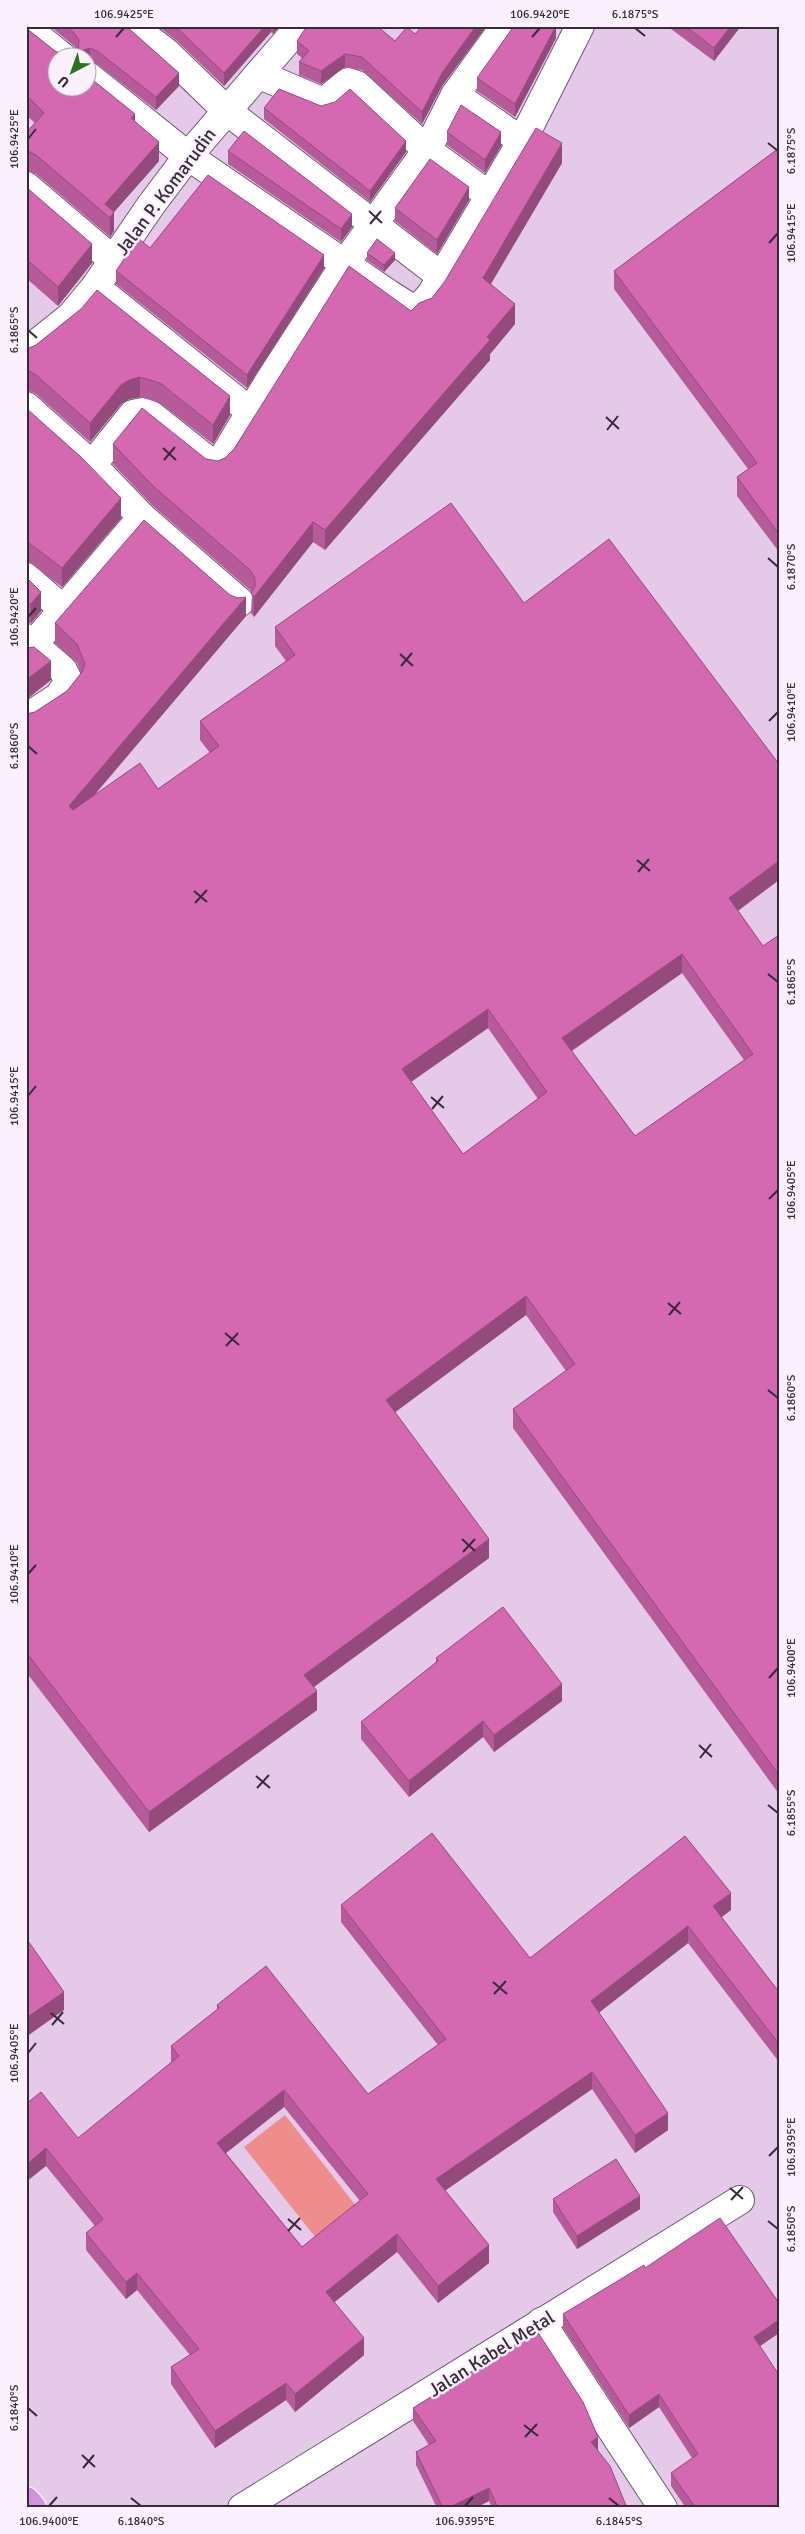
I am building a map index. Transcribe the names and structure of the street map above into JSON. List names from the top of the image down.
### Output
{
  "streets": {
    "street": ["Jalan P. Komarudin", "Jalan Kabel Metal"]
  },
  "north": "bottom left",
  "coordinates": [
    "106.9425°E",
    "106.9420°E",
    "6.1875°S",
    "106.9415°E",
    "6.1865°S",
    "6.1870°S",
    "106.9410°E",
    "6.1860°S",
    "106.9405°E",
    "106.9400°E",
    "6.1855°S",
    "106.9395°E",
    "6.1850°S",
    "6.1840°S",
    "6.1845°S"
  ]
}
